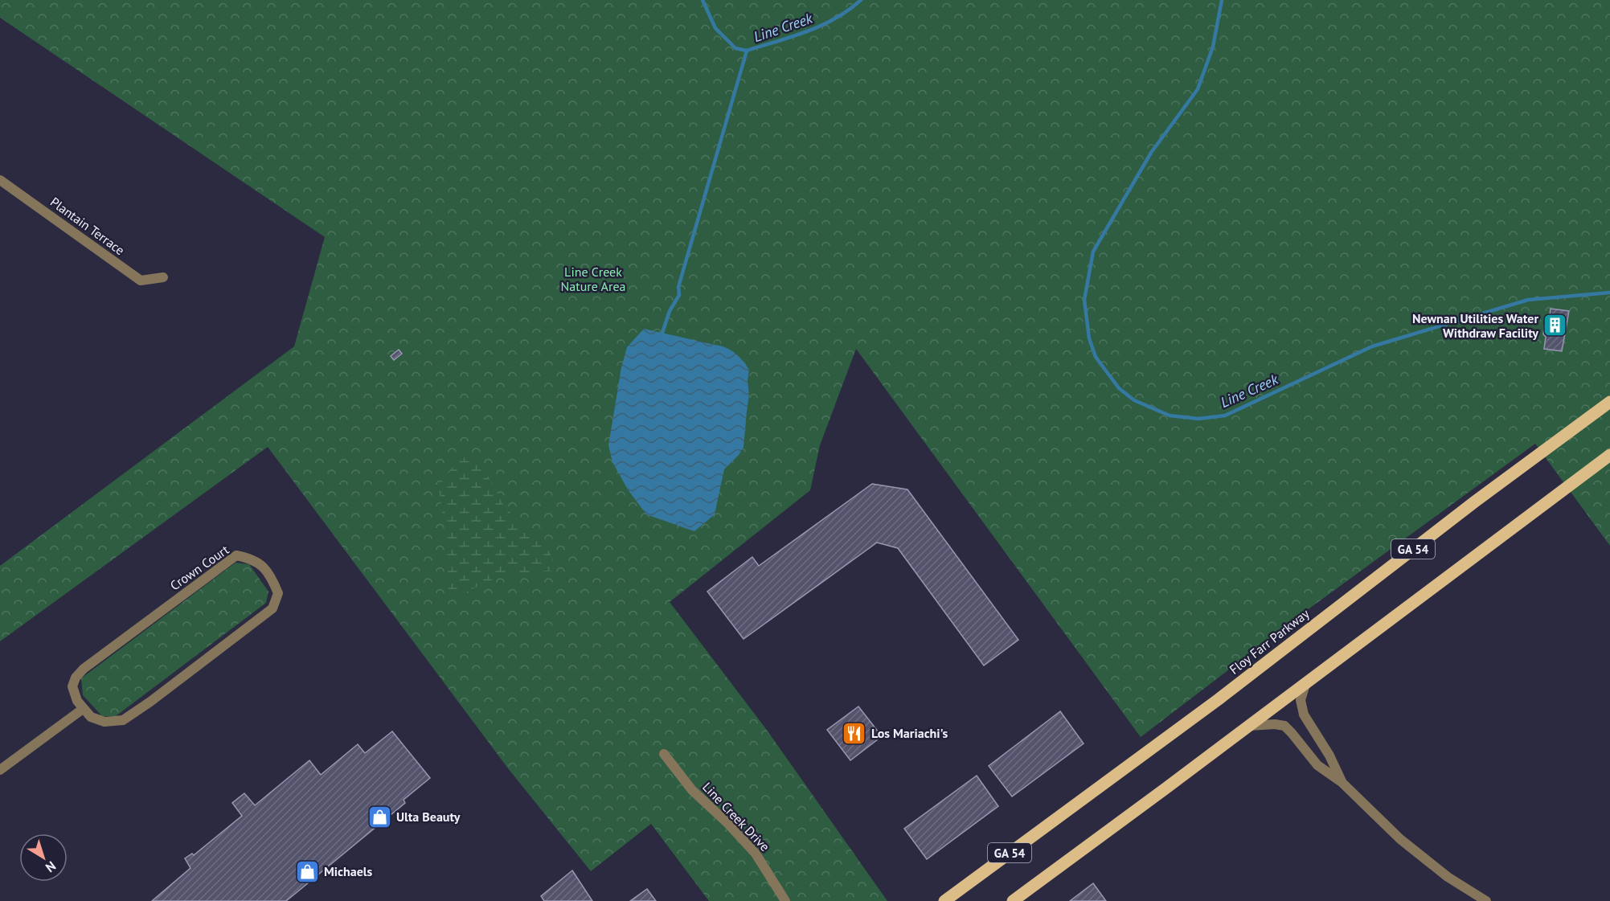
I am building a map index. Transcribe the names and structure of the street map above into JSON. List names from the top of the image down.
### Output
{
  "streets": {
    "main road": ["GA 54", "Floy Farr Parkway"],
    "street": ["Plantain Terrace", "Crown Court", "Line Creek Drive"]
  },
  "water": ["Line Creek"],
  "parks": ["Line Creek Nature Area"],
  "places": {
    "building": ["Newnan Utilities Water Withdraw Facility"],
    "restaurant": ["Los Mariachi's"],
    "shop": ["Ulta Beauty", "Michaels"]
  },
  "north": "bottom right"
}
